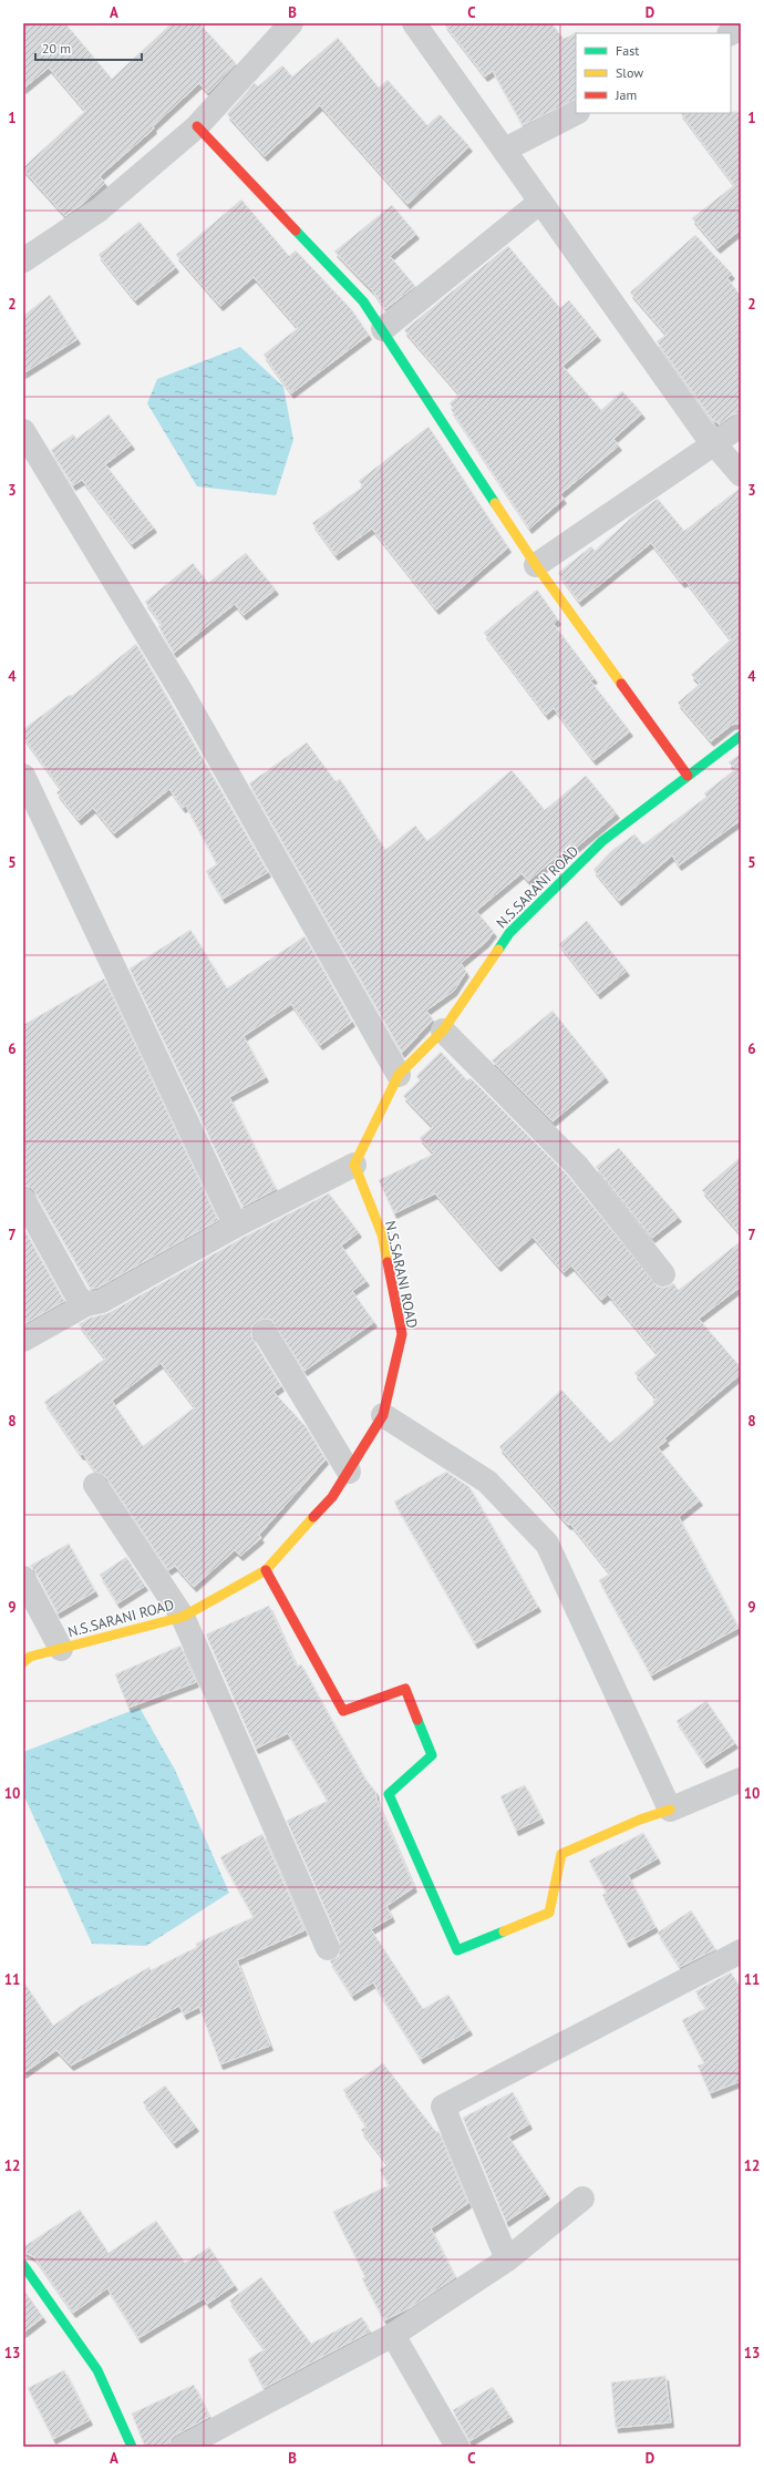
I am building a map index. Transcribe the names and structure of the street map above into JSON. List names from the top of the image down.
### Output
{
  "streets": {
    "street": ["N.S.SARANI ROAD"]
  },
  "legend": ["Fast", "Slow", "Jam"],
  "scale_bar": "20 m",
  "grid": {
    "columns": [
      "A",
      "B",
      "C",
      "D"
    ],
    "rows": [
      "1",
      "2",
      "3",
      "4",
      "5",
      "6",
      "7",
      "8",
      "9",
      "10",
      "11",
      "12",
      "13"
    ]
  }
}
